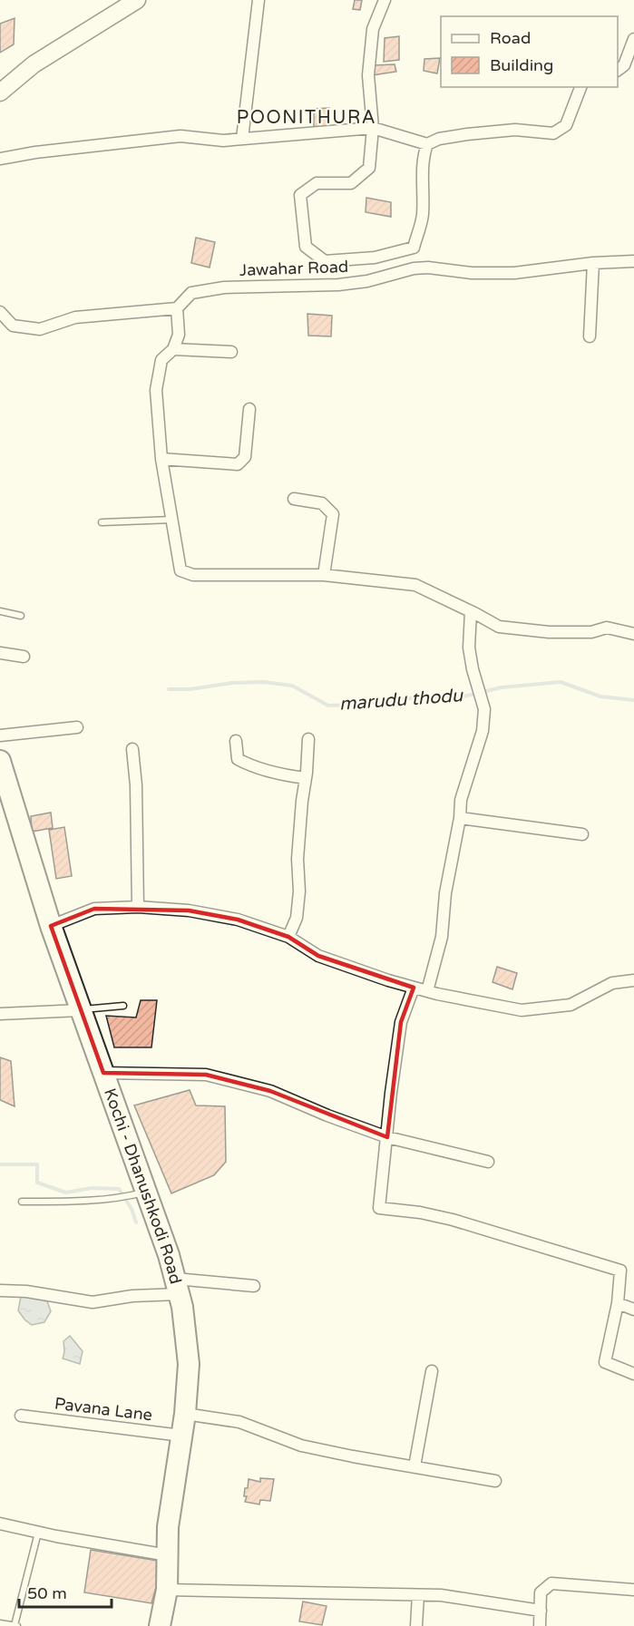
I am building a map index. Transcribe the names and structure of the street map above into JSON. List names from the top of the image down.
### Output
{
  "streets": {
    "highway": ["Kochi - Dhanushkodi Road"],
    "street": ["Jawahar Road", "Pavana Lane"]
  },
  "crossings": [
    ["Kochi - Dhanushkodi Road", "Pavana Lane"]
  ],
  "districts": ["POONITHURA"],
  "water": ["marudu thodu"],
  "legend": ["Road", "Building"],
  "scale_bar": "50 m"
}
